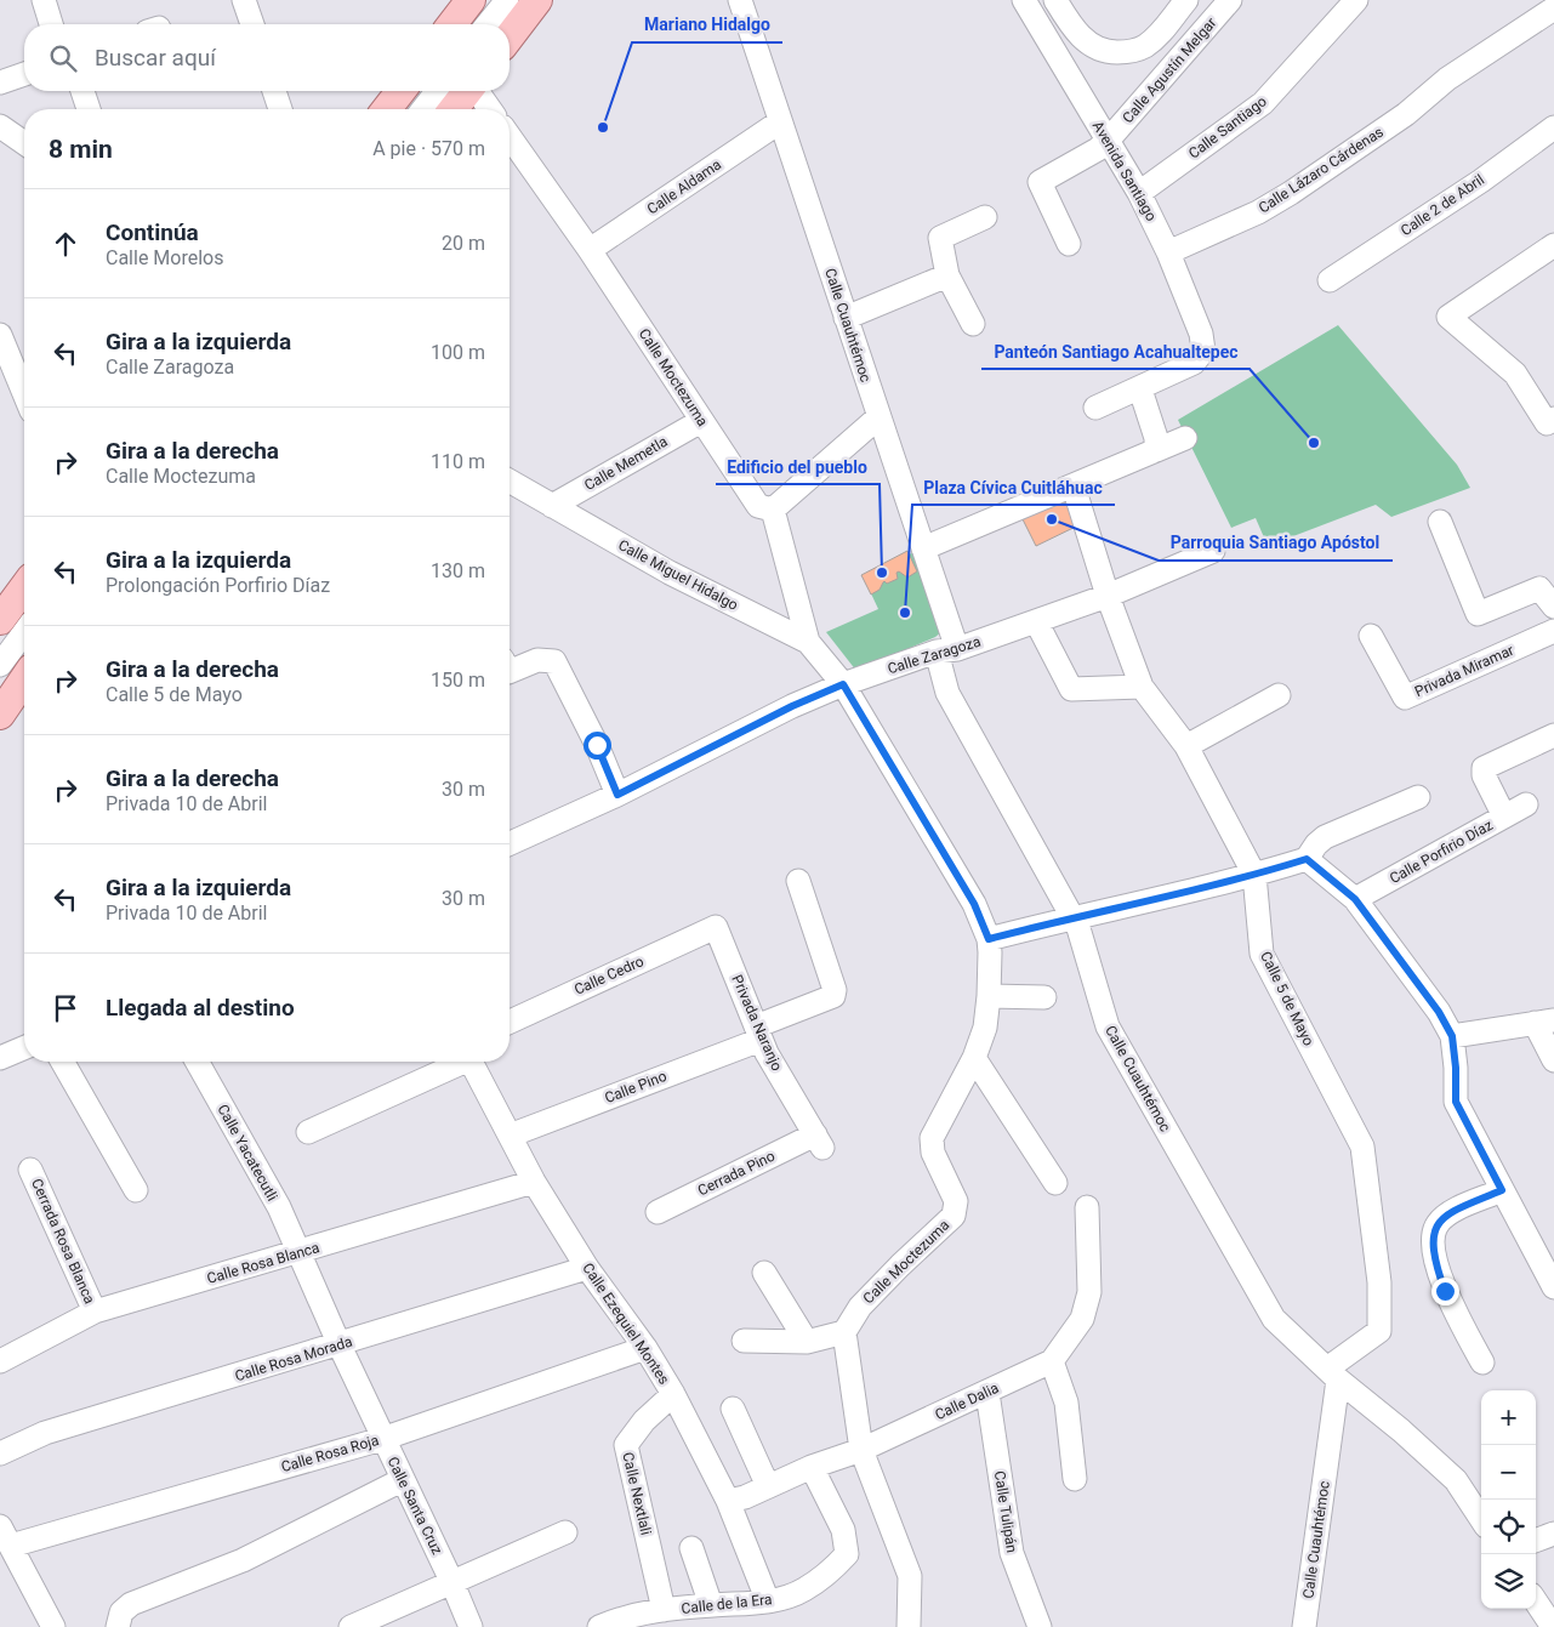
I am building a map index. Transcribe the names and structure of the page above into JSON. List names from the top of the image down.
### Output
{
  "streets": {
    "street": [
      "Calle Agustín Melgar",
      "Calle Santiago",
      "Calle Lázaro Cárdenas",
      "Avenida Santiago",
      "Calle Aldama",
      "Calle 2 de Abril",
      "Calle Cuauhtémoc",
      "Calle Moctezuma",
      "Calle Memetla",
      "Calle Miguel Hidalgo",
      "Calle Zaragoza",
      "Privada Miramar",
      "Calle Porfirio Díaz",
      "Calle Cedro",
      "Calle 5 de Mayo",
      "Privada Naranjo",
      "Calle Pino",
      "Calle Yacatecutli",
      "Cerrada Pino",
      "Cerrada Rosa Blanca",
      "Calle Rosa Blanca",
      "Calle Ezequiel Montes",
      "Calle Rosa Morada",
      "Calle Dalia",
      "Calle Rosa Roja",
      "Calle Nextlali",
      "Calle Santa Cruz",
      "Calle Tulipán",
      "Calle de la Era"
    ]
  },
  "crossings": [
    ["Calle Agustín Melgar", "Avenida Santiago"],
    ["Calle Santiago", "Avenida Santiago"],
    ["Calle Lázaro Cárdenas", "Avenida Santiago"],
    ["Calle Aldama", "Calle Cuauhtémoc"],
    ["Calle Aldama", "Calle Moctezuma"],
    ["Calle Cuauhtémoc", "Calle Zaragoza"],
    ["Calle Cuauhtémoc", "Calle 5 de Mayo"],
    ["Calle Moctezuma", "Calle Memetla"],
    ["Calle Moctezuma", "Calle Miguel Hidalgo"],
    ["Calle Moctezuma", "Calle Zaragoza"],
    ["Calle Memetla", "Calle Miguel Hidalgo"],
    ["Calle Miguel Hidalgo", "Calle Zaragoza"],
    ["Calle Zaragoza", "Calle 5 de Mayo"],
    ["Calle Cedro", "Privada Naranjo"],
    ["Privada Naranjo", "Calle Pino"],
    ["Privada Naranjo", "Cerrada Pino"],
    ["Calle Pino", "Calle Ezequiel Montes"],
    ["Calle Yacatecutli", "Calle Rosa Blanca"],
    ["Calle Yacatecutli", "Calle Santa Cruz"],
    ["Cerrada Rosa Blanca", "Calle Rosa Blanca"],
    ["Calle Rosa Blanca", "Calle Ezequiel Montes"],
    ["Calle Rosa Blanca", "Calle Santa Cruz"],
    ["Calle Ezequiel Montes", "Calle Rosa Morada"],
    ["Calle Ezequiel Montes", "Calle Dalia"],
    ["Calle Ezequiel Montes", "Calle Rosa Roja"],
    ["Calle Ezequiel Montes", "Calle Nextlali"],
    ["Calle Ezequiel Montes", "Calle de la Era"],
    ["Calle Rosa Morada", "Calle Santa Cruz"],
    ["Calle Dalia", "Calle Tulipán"],
    ["Calle Dalia", "Calle de la Era"],
    ["Calle Rosa Roja", "Calle Santa Cruz"],
    ["Calle Nextlali", "Calle de la Era"]
  ],
  "places": [
    "Mariano Hidalgo",
    "Panteón Santiago Acahualtepec",
    "Parroquia Santiago Apóstol",
    "Edificio del pueblo",
    "Plaza Cívica Cuitláhuac"
  ],
  "page": {
    "search": "Buscar aquí",
    "heading": ["8 min", "A pie · 570 m"],
    "list": [
      ["Continúa", "Calle Morelos", "20 m"],
      ["Gira a la izquierda", "Calle Zaragoza", "100 m"],
      ["Gira a la derecha", "Calle Moctezuma", "110 m"],
      ["Gira a la izquierda", "Prolongación Porfirio Díaz", "130 m"],
      ["Gira a la derecha", "Calle 5 de Mayo", "150 m"],
      ["Gira a la derecha", "Privada 10 de Abril", "30 m"],
      ["Gira a la izquierda", "Privada 10 de Abril", "30 m"],
      "Llegada al destino"
    ],
    "map_buttons": ["+", "−"]
  }
}
